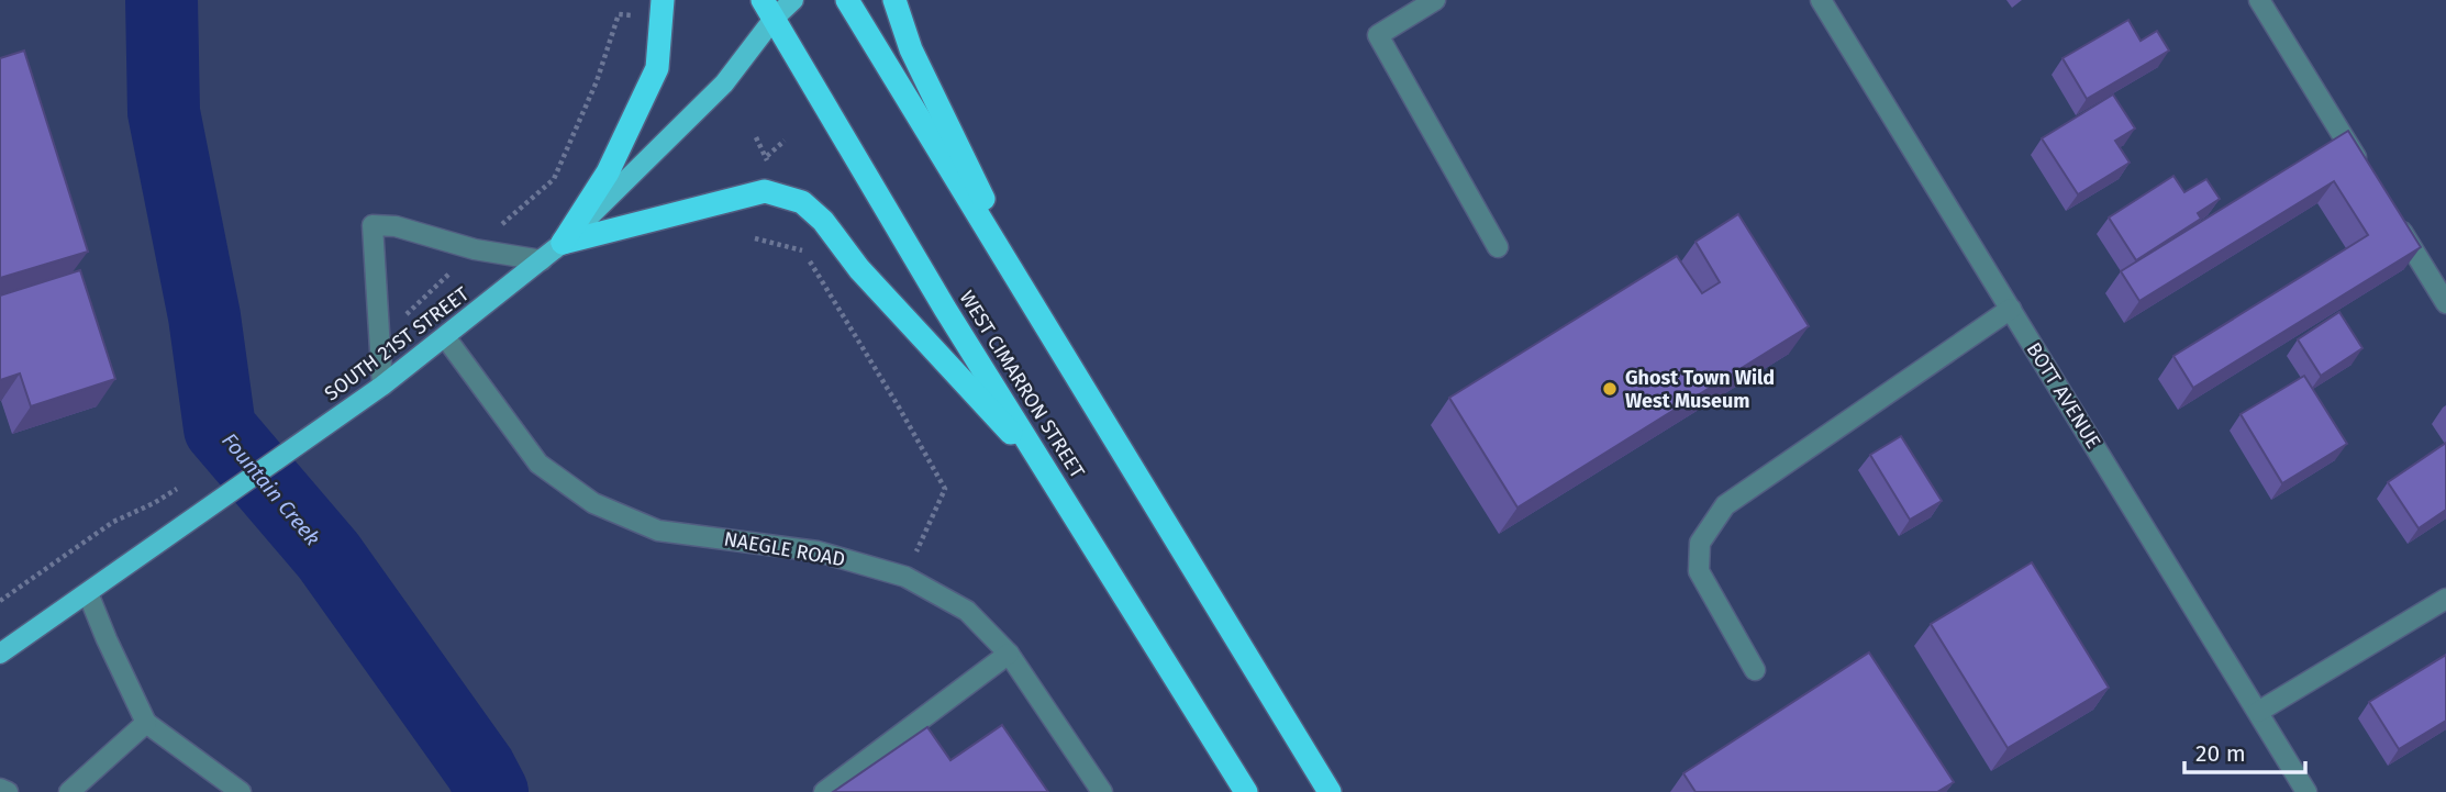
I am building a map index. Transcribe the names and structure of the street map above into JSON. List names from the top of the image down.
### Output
{
  "streets": {
    "highway": ["WEST CIMARRON STREET"],
    "main road": ["SOUTH 21ST STREET"],
    "street": ["BOTT AVENUE", "NAEGLE ROAD"]
  },
  "crossings": [
    ["SOUTH 21ST STREET", "WEST CIMARRON STREET"],
    ["SOUTH 21ST STREET", "NAEGLE ROAD"]
  ],
  "water": ["Fountain Creek"],
  "places": ["Ghost Town Wild West Museum"],
  "scale_bar": "20 m"
}
